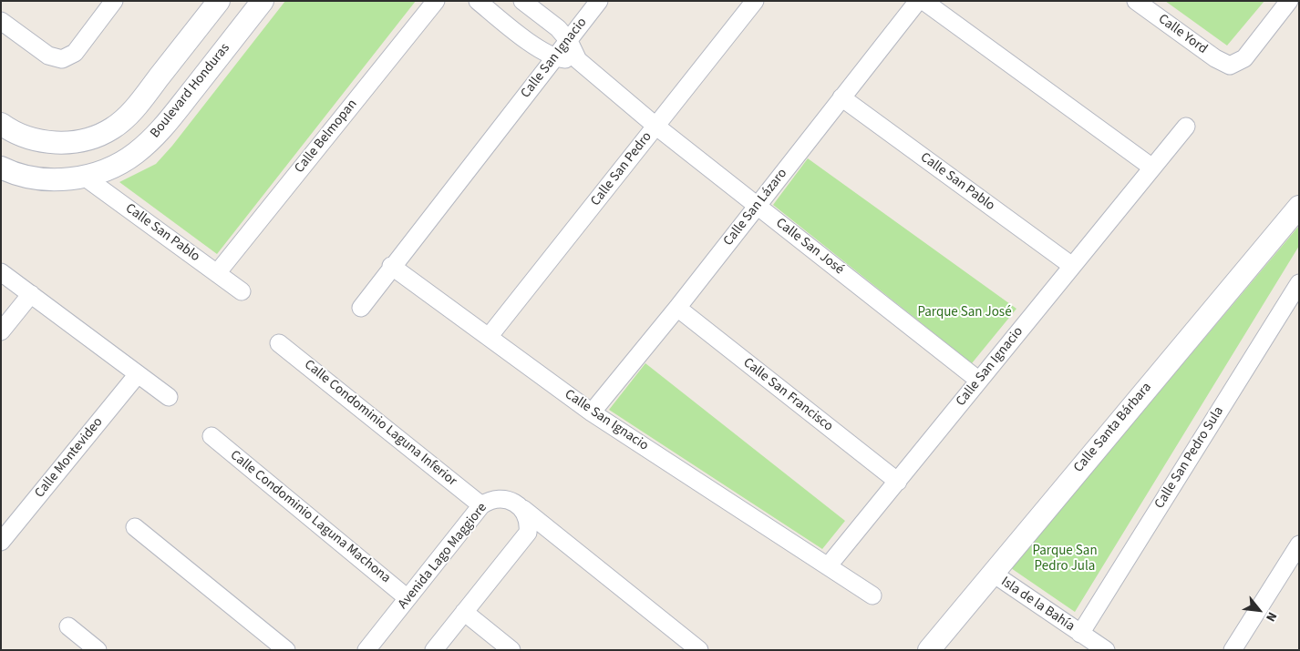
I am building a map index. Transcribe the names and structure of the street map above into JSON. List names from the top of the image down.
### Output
{
  "streets": {
    "street": [
      "Calle Yord",
      "Calle San Ignacio",
      "Boulevard Honduras",
      "Calle Belmopan",
      "Calle San Pedro",
      "Calle San Pablo",
      "Calle San Lázaro",
      "Calle San José",
      "Calle San Francisco",
      "Calle Condominio Laguna Inferior",
      "Calle Santa Bárbara",
      "Calle Montevideo",
      "Calle San Pedro Sula",
      "Calle Condominio Laguna Machona",
      "Avenida Lago Maggiore",
      "Isla de la Bahía"
    ]
  },
  "crossings": [
    ["Calle San Ignacio", "Calle San Pedro"],
    ["Calle San Ignacio", "Calle San Pablo"],
    ["Calle San Ignacio", "Calle San Lázaro"],
    ["Calle San Ignacio", "Calle San José"],
    ["Calle San Ignacio", "Calle San Francisco"],
    ["Boulevard Honduras", "Calle San Pablo"],
    ["Calle Belmopan", "Calle San Pablo"],
    ["Calle San Pedro", "Calle San José"],
    ["Calle San Pablo", "Calle San Lázaro"],
    ["Calle San Lázaro", "Calle San José"],
    ["Calle San Lázaro", "Calle San Francisco"],
    ["Calle Condominio Laguna Inferior", "Avenida Lago Maggiore"],
    ["Calle Santa Bárbara", "Isla de la Bahía"],
    ["Calle San Pedro Sula", "Isla de la Bahía"],
    ["Calle Condominio Laguna Machona", "Avenida Lago Maggiore"]
  ],
  "parks": ["Parque San José", "Parque San Pedro Jula"],
  "north": "bottom right"
}
